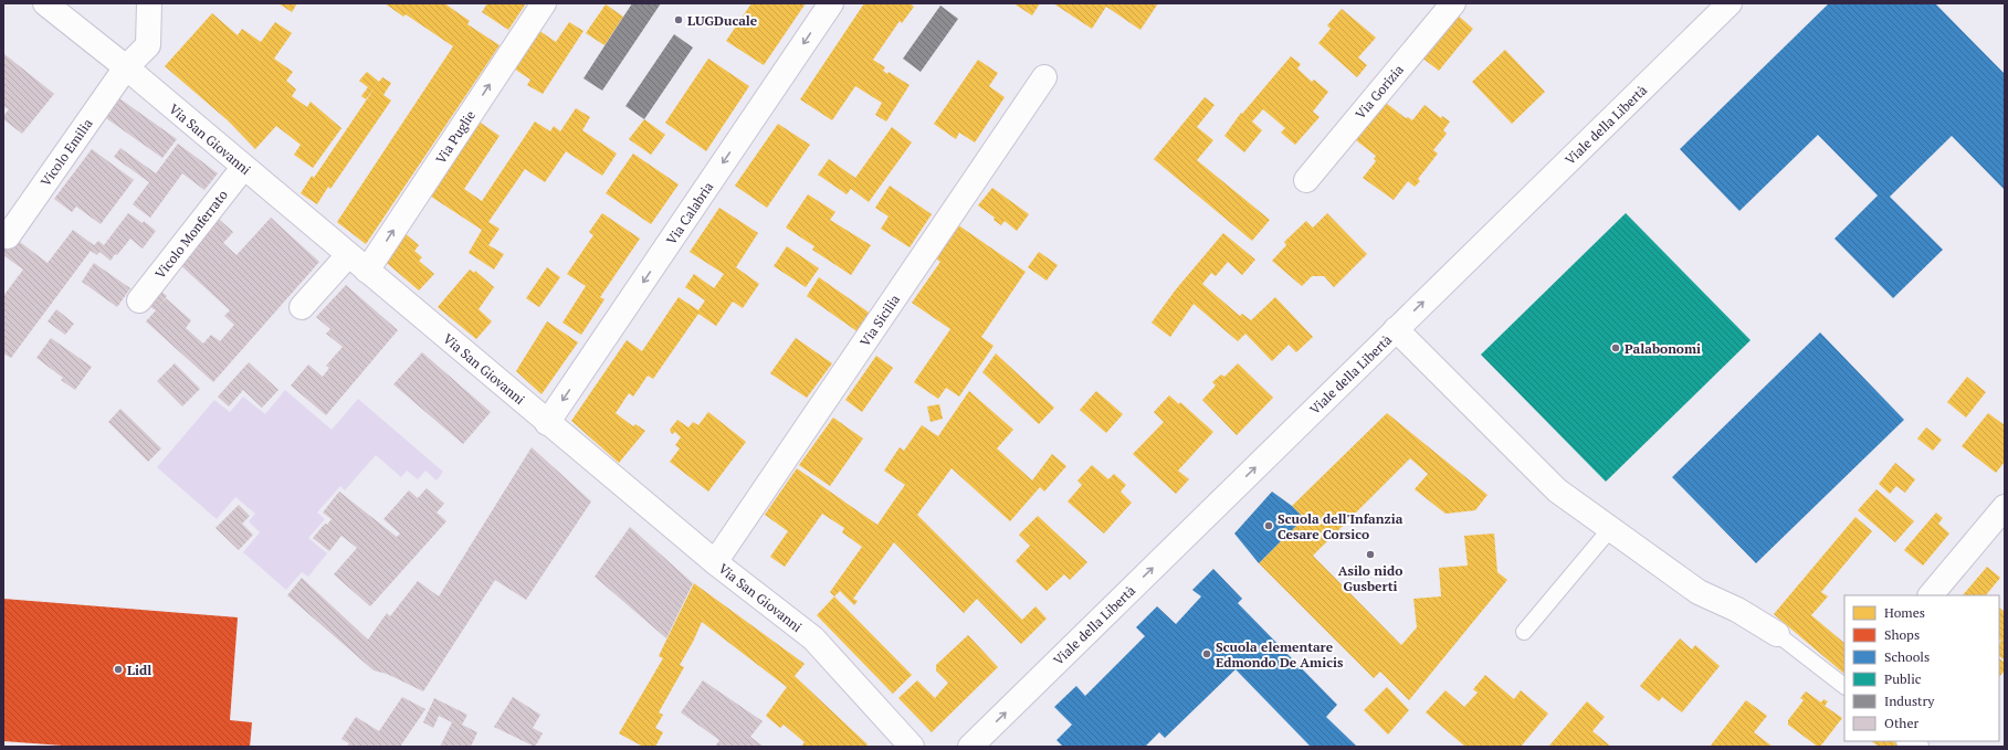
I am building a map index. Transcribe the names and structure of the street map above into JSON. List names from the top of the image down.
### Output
{
  "streets": {
    "street": [
      "Via Gorizia",
      "Viale della Libertà",
      "Via Puglie",
      "Via San Giovanni",
      "Vicolo Emilia",
      "Via Calabria",
      "Vicolo Monferrato",
      "Via Sicilia"
    ]
  },
  "crossings": [
    ["Via Puglie", "Via San Giovanni"],
    ["Via San Giovanni", "Vicolo Emilia"],
    ["Via San Giovanni", "Via Calabria"],
    ["Via San Giovanni", "Vicolo Monferrato"],
    ["Via San Giovanni", "Via Sicilia"]
  ],
  "one_way": ["Viale della Libertà", "Via Puglie", "Via Calabria"],
  "places": [
    "LUGDucale",
    "Palabonomi",
    "Scuola dell'Infanzia Cesare Corsico",
    "Asilo nido Gusberti",
    "Scuola elementare Edmondo De Amicis",
    "Lidl"
  ],
  "legend": [
    "Homes",
    "Shops",
    "Schools",
    "Public",
    "Industry",
    "Other"
  ]
}
